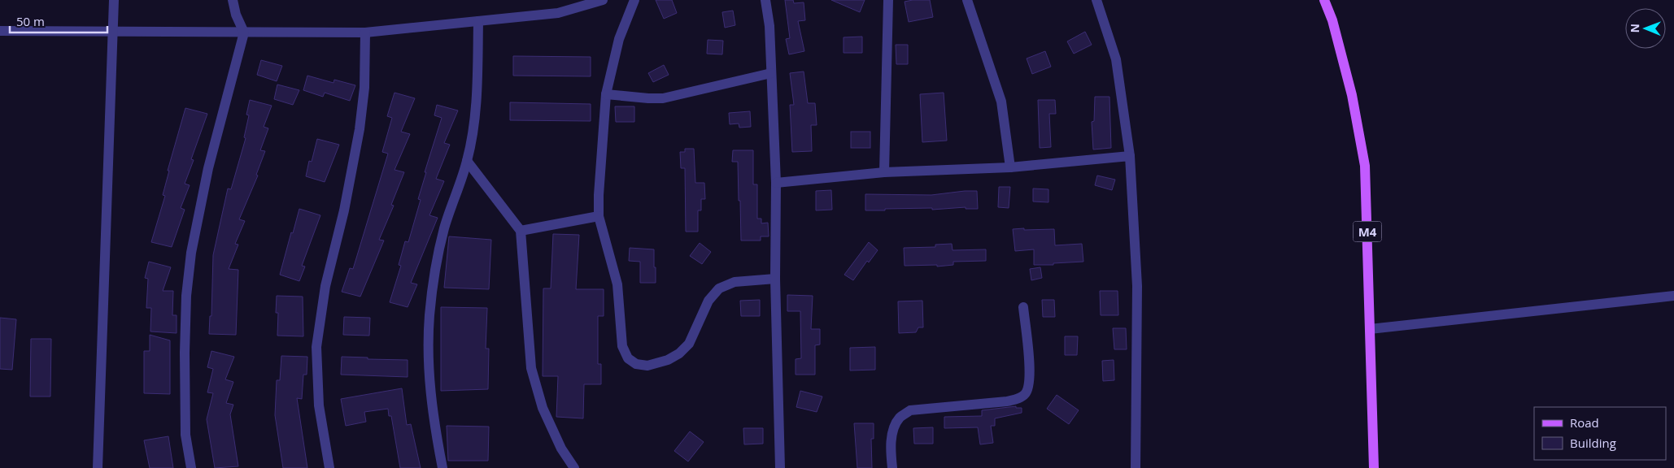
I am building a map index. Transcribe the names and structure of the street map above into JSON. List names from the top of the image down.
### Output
{
  "streets": {
    "main road": ["M4"]
  },
  "legend": ["Road", "Building"],
  "scale_bar": "50 m",
  "north": "left"
}
